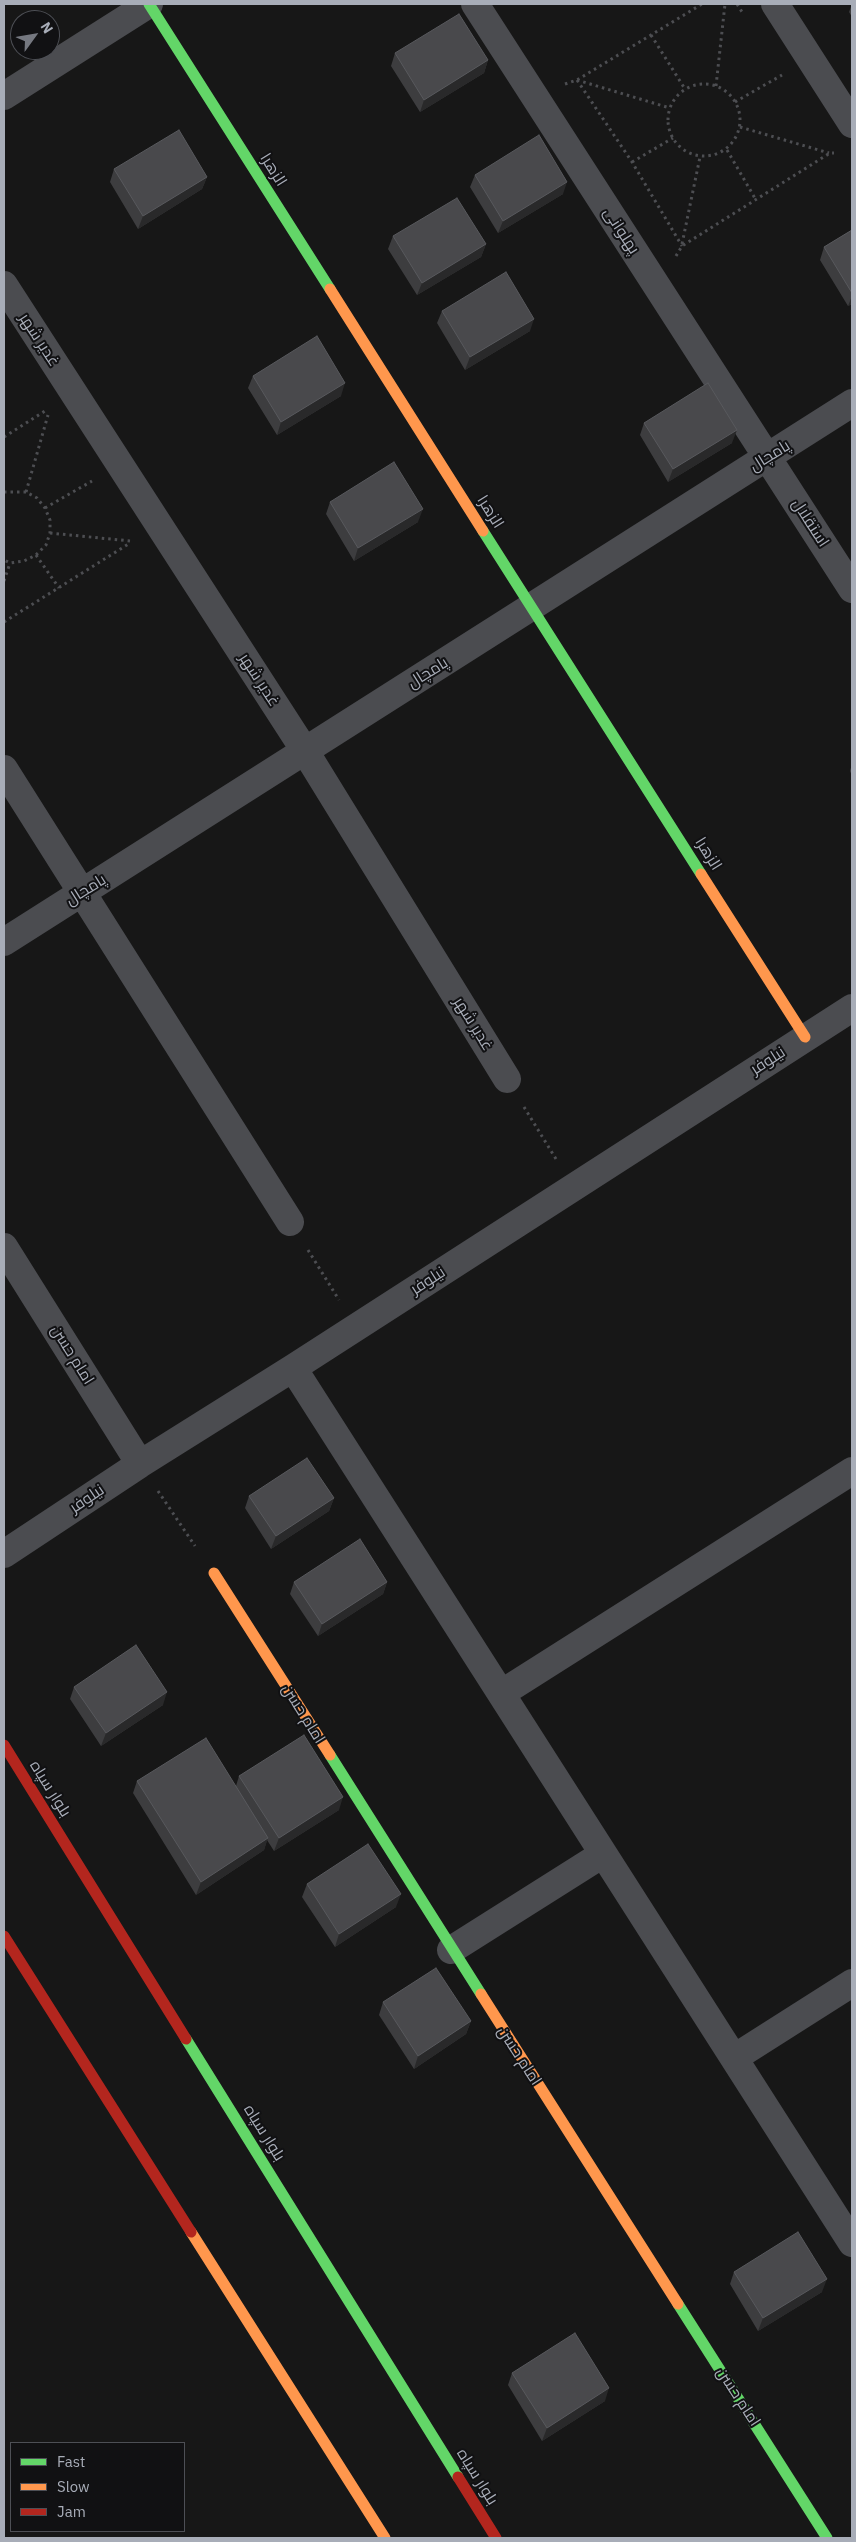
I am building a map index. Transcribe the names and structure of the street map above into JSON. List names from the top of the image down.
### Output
{
  "streets": {
    "street": [
      "الزهرا",
      "پهلوانی",
      "غدیر شهر",
      "پامچال",
      "استقلال",
      "نیلوفر",
      "امام حسن",
      "بلوار سپاه"
    ]
  },
  "crossings": [
    ["الزهرا", "پامچال"],
    ["الزهرا", "نیلوفر"],
    ["پهلوانی", "پامچال"],
    ["پهلوانی", "استقلال"],
    ["غدیر شهر", "پامچال"],
    ["پامچال", "استقلال"],
    ["نیلوفر", "امام حسن"]
  ],
  "legend": ["Fast", "Slow", "Jam"],
  "north": "top right"
}
